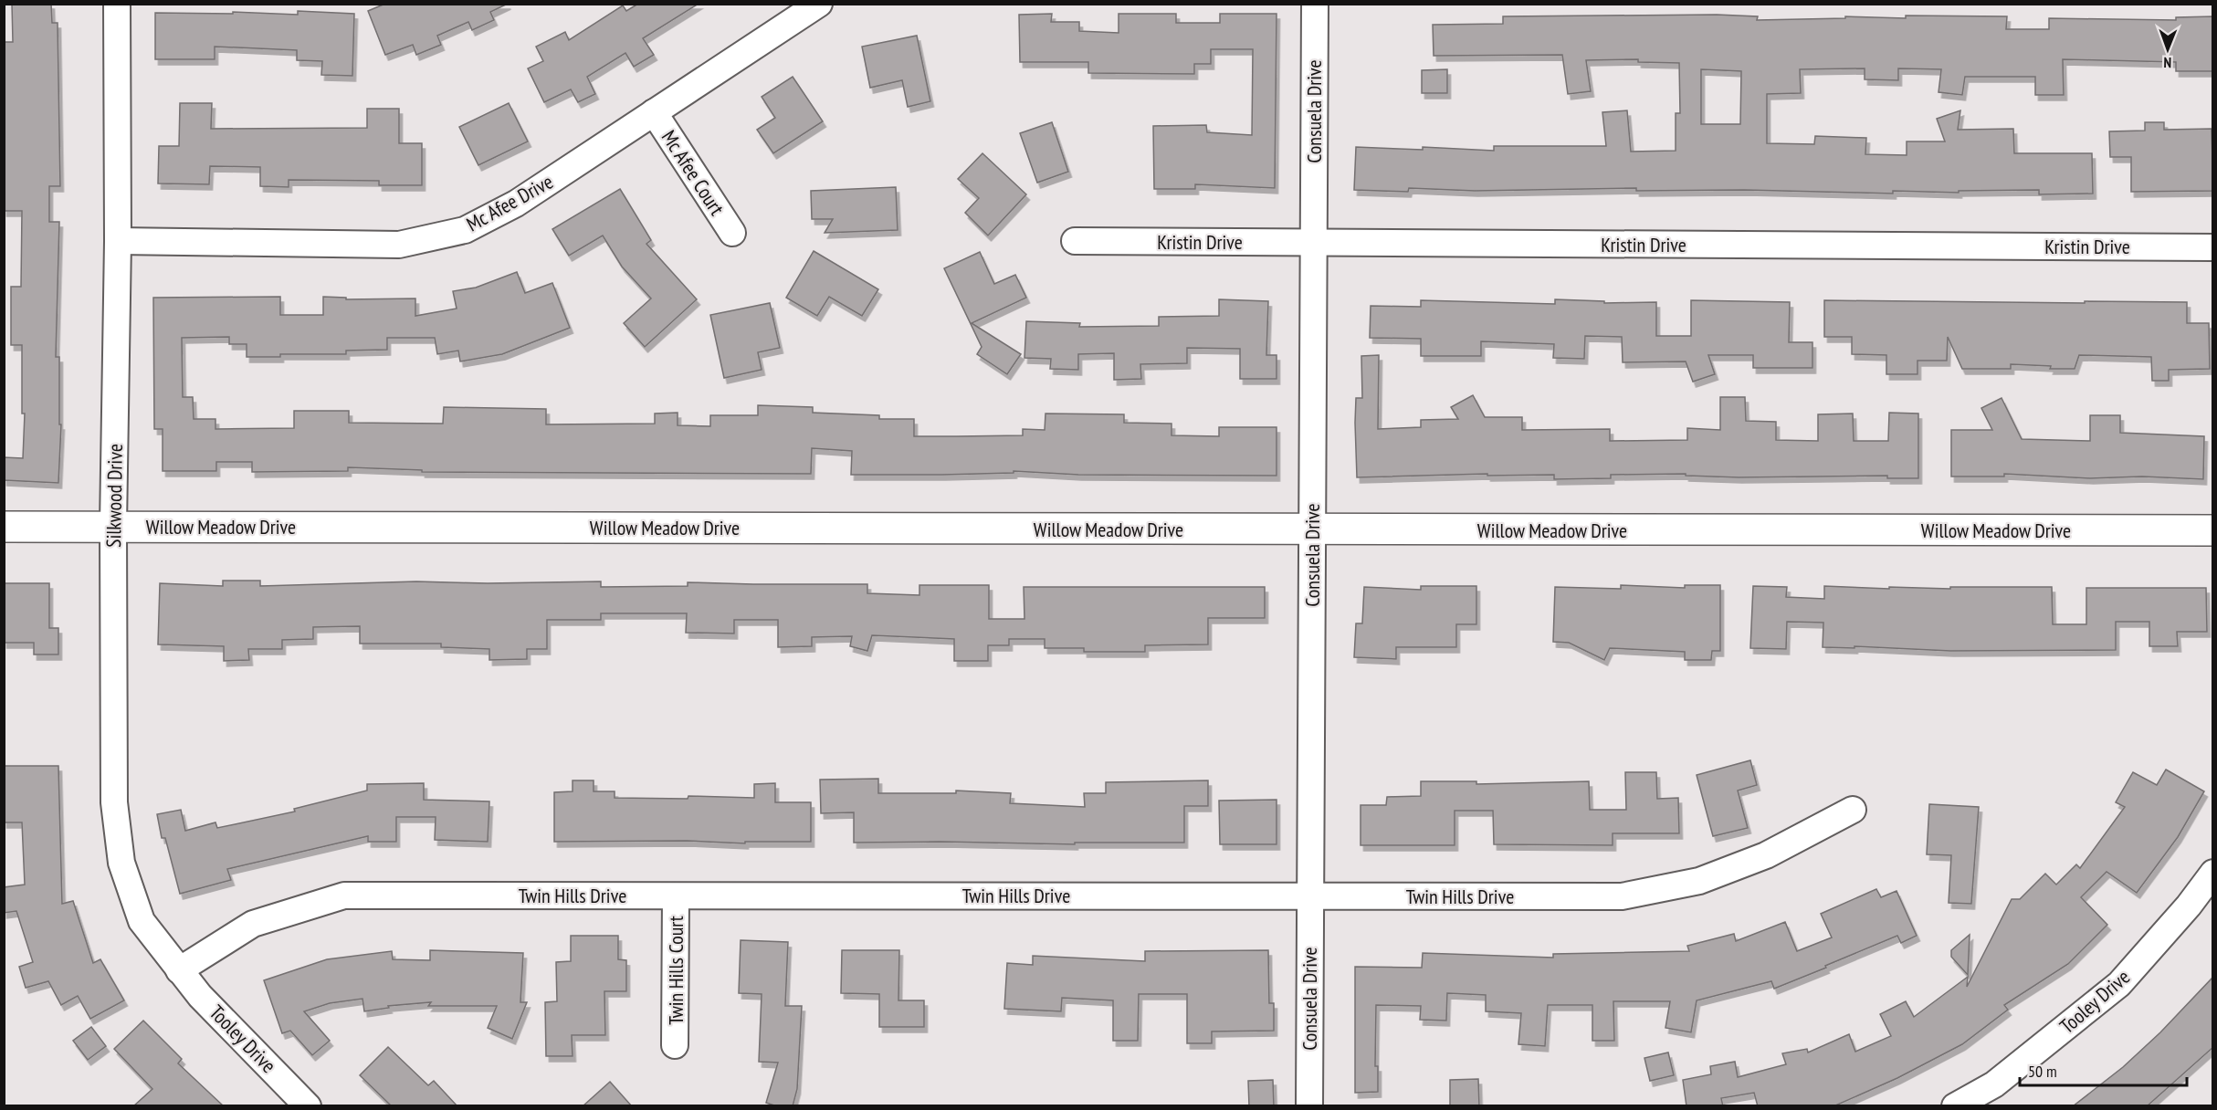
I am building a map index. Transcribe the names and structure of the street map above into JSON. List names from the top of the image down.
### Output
{
  "streets": {
    "street": [
      "Consuela Drive",
      "Mc Afee Court",
      "Mc Afee Drive",
      "Kristin Drive",
      "Silkwood Drive",
      "Willow Meadow Drive",
      "Twin Hills Drive",
      "Twin Hills Court",
      "Tooley Drive"
    ]
  },
  "crossings": [
    ["Consuela Drive", "Kristin Drive"],
    ["Consuela Drive", "Willow Meadow Drive"],
    ["Consuela Drive", "Twin Hills Drive"],
    ["Mc Afee Court", "Mc Afee Drive"],
    ["Mc Afee Drive", "Silkwood Drive"],
    ["Silkwood Drive", "Willow Meadow Drive"],
    ["Silkwood Drive", "Twin Hills Drive"],
    ["Silkwood Drive", "Tooley Drive"],
    ["Twin Hills Drive", "Twin Hills Court"],
    ["Twin Hills Drive", "Tooley Drive"]
  ],
  "scale_bar": "50 m",
  "north": "bottom"
}
